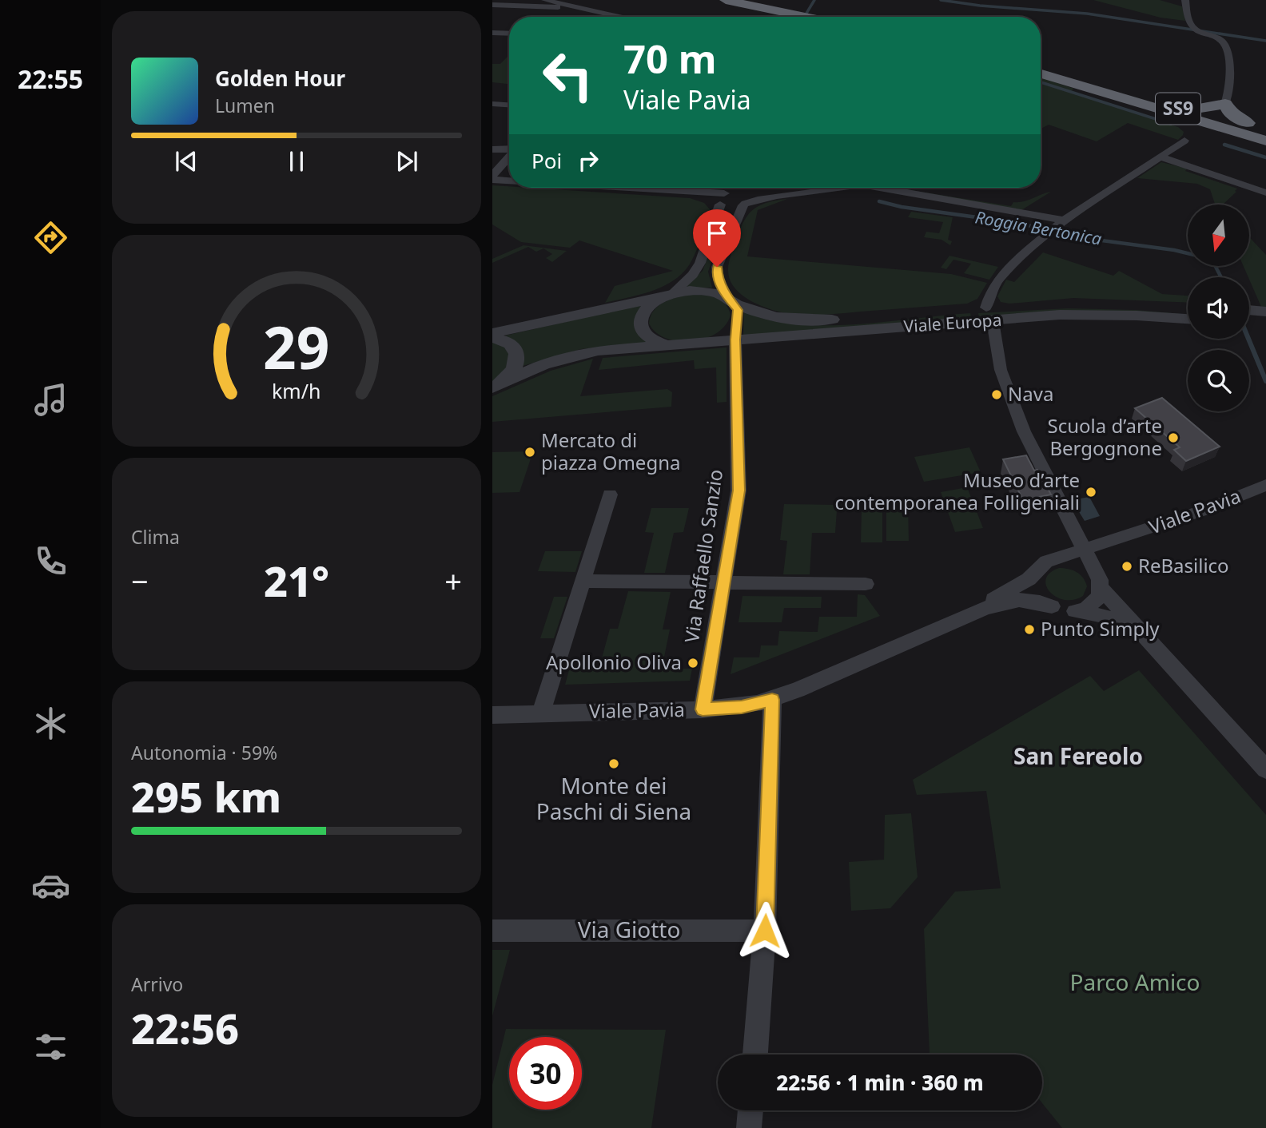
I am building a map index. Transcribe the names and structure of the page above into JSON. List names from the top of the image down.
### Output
{
  "streets": {
    "highway": ["SS9"],
    "street": [
      "Viale Europa",
      "Viale Pavia",
      "Via Raffaello Sanzio",
      "Via Giotto"
    ]
  },
  "crossings": [
    ["Viale Europa", "Via Raffaello Sanzio"],
    ["Viale Pavia", "Via Raffaello Sanzio"]
  ],
  "districts": ["San Fereolo"],
  "water": ["Roggia Bertonica"],
  "parks": ["Parco Amico"],
  "places": [
    "Nava",
    "Scuola d’arte Bergognone",
    "Mercato di piazza Omegna",
    "Museo d’arte contemporanea Folligeniali",
    "ReBasilico",
    "Punto Simply",
    "Apollonio Oliva",
    "Monte dei Paschi di Siena"
  ],
  "north": "bottom",
  "page": {
    "tabs": "22:55",
    "turn": ["70 m", "Viale Pavia"],
    "song": ["Golden Hour", "Lumen"],
    "then": "Poi",
    "tile": [
      "Clima",
      ["Autonomia · 59%", "295 km"],
      ["Arrivo", "22:56"]
    ],
    "heat": ["−", "21°", "+"],
    "limit": "30",
    "trip": "22:56 · 1 min · 360 m",
    "gauge": ["29", "km/h"]
  }
}
